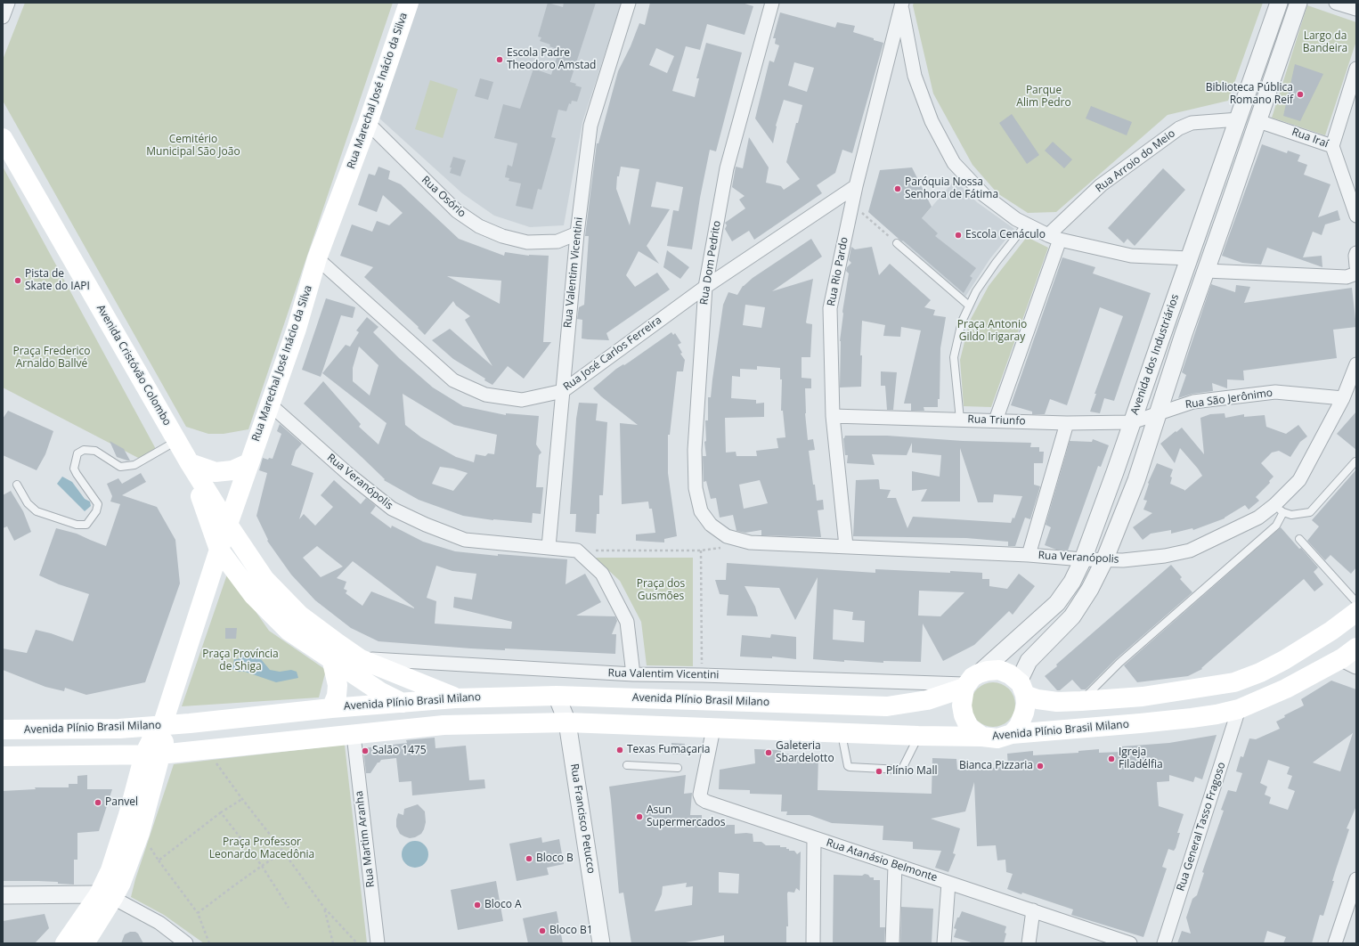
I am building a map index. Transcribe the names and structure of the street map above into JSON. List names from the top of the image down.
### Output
{
  "streets": {
    "main road": [
      "Rua Marechal José Inácio da Silva",
      "Avenida dos Industriários",
      "Avenida Cristóvão Colombo",
      "Avenida Plínio Brasil Milano"
    ],
    "street": [
      "Rua Iraí",
      "Rua Arroio do Meio",
      "Rua Osório",
      "Rua Dom Pedrito",
      "Rua Rio Pardo",
      "Rua Valentim Vicentini",
      "Rua José Carlos Ferreira",
      "Rua São Jerônimo",
      "Rua Triunfo",
      "Rua Veranópolis",
      "Rua Francisco Petucco",
      "Rua General Tasso Fragoso",
      "Rua Martim Aranha",
      "Rua Atanásio Belmonte"
    ]
  },
  "crossings": [
    ["Rua Marechal José Inácio da Silva", "Rua Osório"],
    ["Rua Marechal José Inácio da Silva", "Rua José Carlos Ferreira"],
    ["Rua Marechal José Inácio da Silva", "Avenida Cristóvão Colombo"],
    ["Rua Marechal José Inácio da Silva", "Rua Veranópolis"],
    ["Rua Marechal José Inácio da Silva", "Avenida Plínio Brasil Milano"],
    ["Rua Iraí", "Avenida dos Industriários"],
    ["Rua Arroio do Meio", "Avenida dos Industriários"],
    ["Rua Arroio do Meio", "Rua Triunfo"],
    ["Rua Osório", "Rua Valentim Vicentini"],
    ["Rua Dom Pedrito", "Rua José Carlos Ferreira"],
    ["Rua Dom Pedrito", "Rua Veranópolis"],
    ["Rua Rio Pardo", "Rua José Carlos Ferreira"],
    ["Rua Rio Pardo", "Rua Triunfo"],
    ["Rua Rio Pardo", "Rua Veranópolis"],
    ["Rua Valentim Vicentini", "Rua José Carlos Ferreira"],
    ["Rua Valentim Vicentini", "Avenida dos Industriários"],
    ["Rua Valentim Vicentini", "Avenida Cristóvão Colombo"],
    ["Rua Valentim Vicentini", "Rua Veranópolis"],
    ["Rua Valentim Vicentini", "Avenida Plínio Brasil Milano"],
    ["Avenida dos Industriários", "Rua São Jerônimo"],
    ["Avenida dos Industriários", "Rua Triunfo"],
    ["Avenida dos Industriários", "Rua Veranópolis"],
    ["Avenida dos Industriários", "Avenida Plínio Brasil Milano"],
    ["Avenida Cristóvão Colombo", "Avenida Plínio Brasil Milano"],
    ["Rua São Jerônimo", "Rua Triunfo"],
    ["Rua São Jerônimo", "Rua Veranópolis"],
    ["Rua Veranópolis", "Avenida Plínio Brasil Milano"],
    ["Avenida Plínio Brasil Milano", "Rua Francisco Petucco"],
    ["Avenida Plínio Brasil Milano", "Rua General Tasso Fragoso"],
    ["Avenida Plínio Brasil Milano", "Rua Martim Aranha"],
    ["Avenida Plínio Brasil Milano", "Rua Atanásio Belmonte"]
  ],
  "parks": [
    "Largo da Bandeira",
    "Parque Alim Pedro",
    "Cemitério Municipal São João",
    "Praça Antonio Gildo Irigaray",
    "Praça Frederico Arnaldo Ballvé",
    "Praça dos Gusmões",
    "Praça Província de Shiga",
    "Praça Professor Leonardo Macedônia"
  ],
  "places": [
    "Escola Padre Theodoro Amstad",
    "Biblioteca Pública Romano Reif",
    "Paróquia Nossa Senhora de Fátima",
    "Escola Cenáculo",
    "Pista de Skate do IAPI",
    "Texas Fumaçaria",
    "Salão 1475",
    "Galeteria Sbardelotto",
    "Igreja Filadélfia",
    "Bianca Pizzaria",
    "Plínio Mall",
    "Panvel",
    "Asun Supermercados",
    "Bloco B",
    "Bloco A",
    "Bloco B1"
  ]
}
